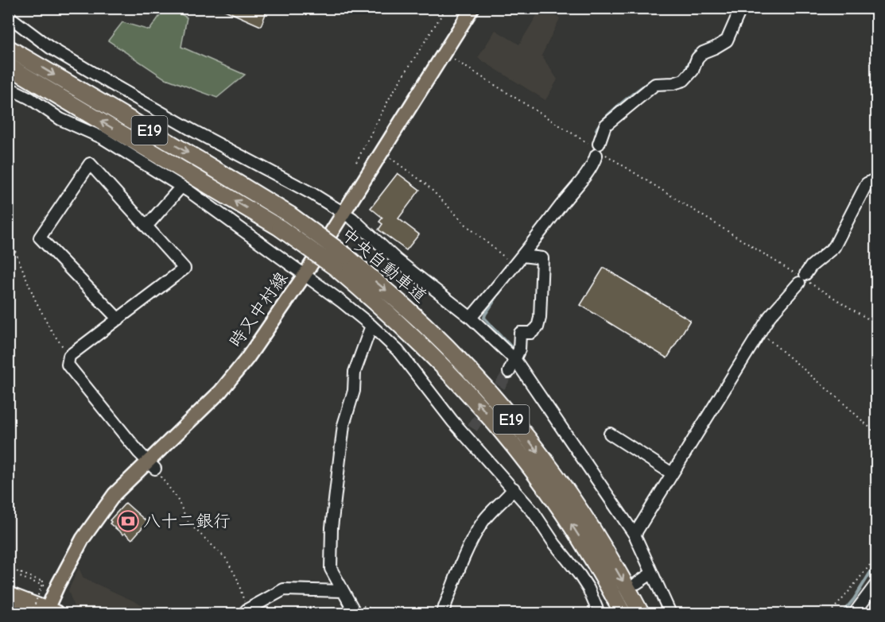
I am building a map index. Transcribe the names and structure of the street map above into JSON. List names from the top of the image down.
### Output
{
  "streets": {
    "highway": ["E19", "中央自動車道"],
    "main road": ["時又中村線"]
  },
  "places": {
    "bank": ["八十二銀行"]
  }
}
